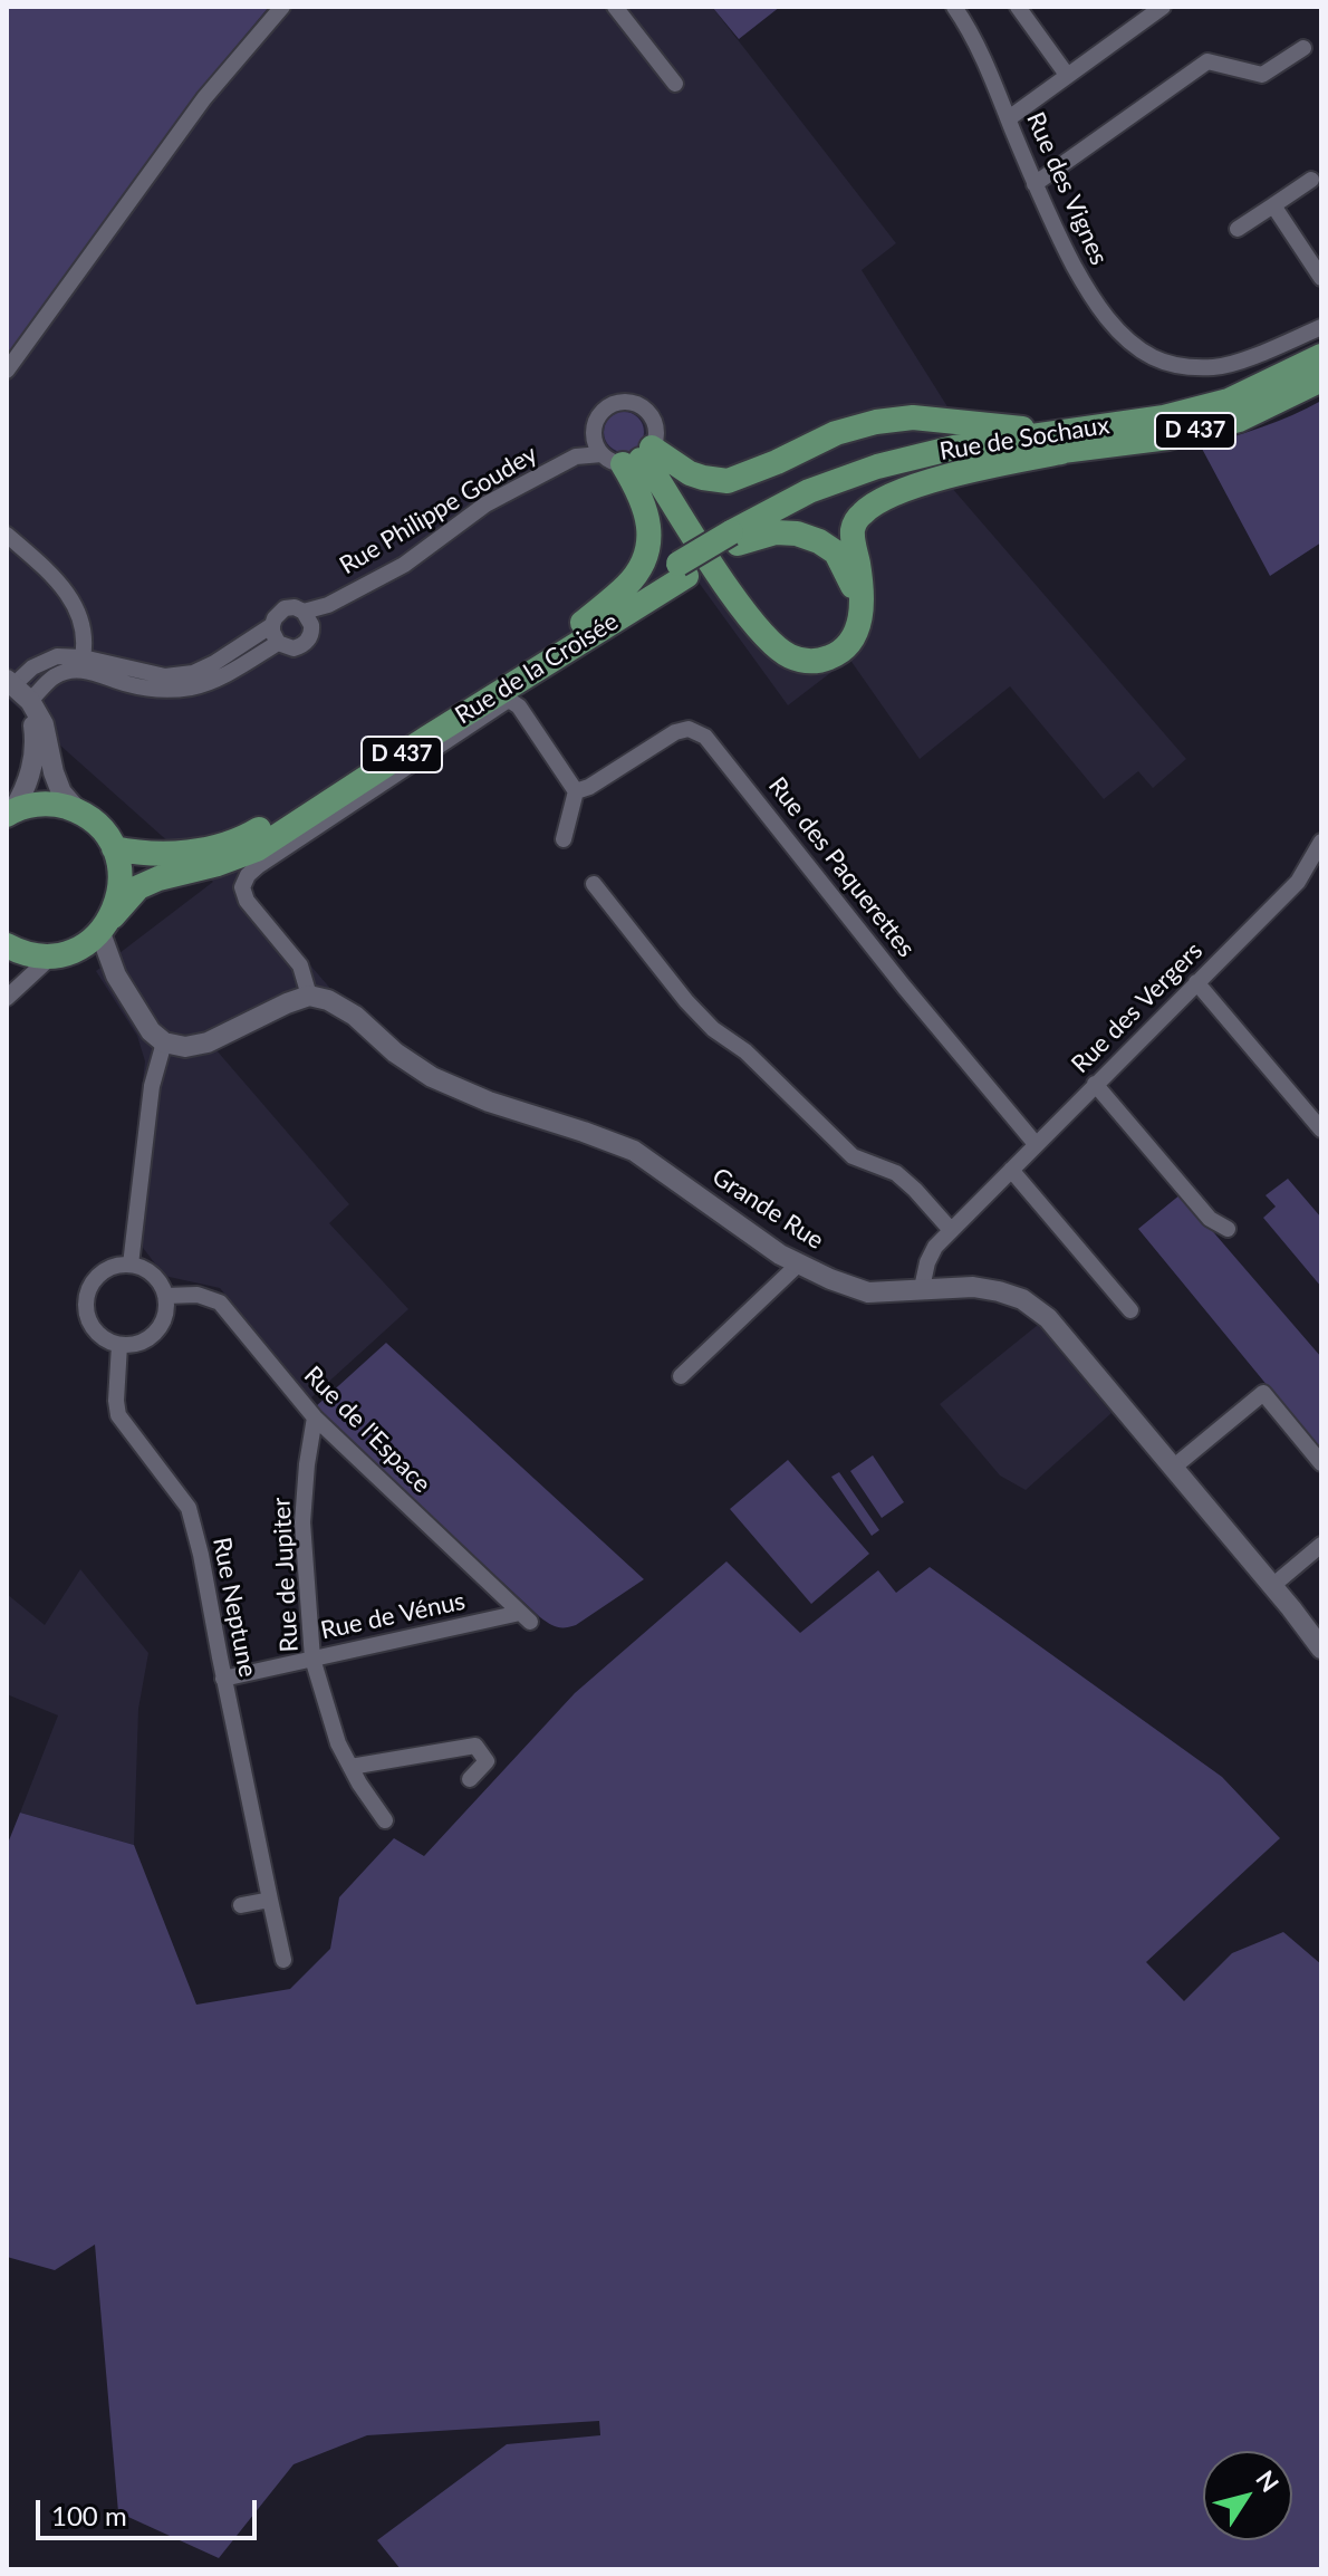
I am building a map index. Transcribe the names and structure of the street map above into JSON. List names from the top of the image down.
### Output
{
  "streets": {
    "main road": ["D 437", "Rue de Sochaux", "Rue de la Croisée"],
    "street": [
      "Rue des Vignes",
      "Rue Philippe Goudey",
      "Rue des Paquerettes",
      "Rue des Vergers",
      "Grande Rue",
      "Rue de l'Espace",
      "Rue de Jupiter",
      "Rue Neptune",
      "Rue de Vénus"
    ]
  },
  "crossings": [
    ["D 437", "Rue de Sochaux"],
    ["D 437", "Rue de la Croisée"],
    ["Rue des Paquerettes", "Rue des Vergers"],
    ["Rue des Vergers", "Grande Rue"],
    ["Rue de l'Espace", "Rue de Jupiter"],
    ["Rue de l'Espace", "Rue Neptune"],
    ["Rue de l'Espace", "Rue de Vénus"],
    ["Rue de Jupiter", "Rue de Vénus"],
    ["Rue Neptune", "Rue de Vénus"]
  ],
  "scale_bar": "100 m",
  "north": "top right"
}
